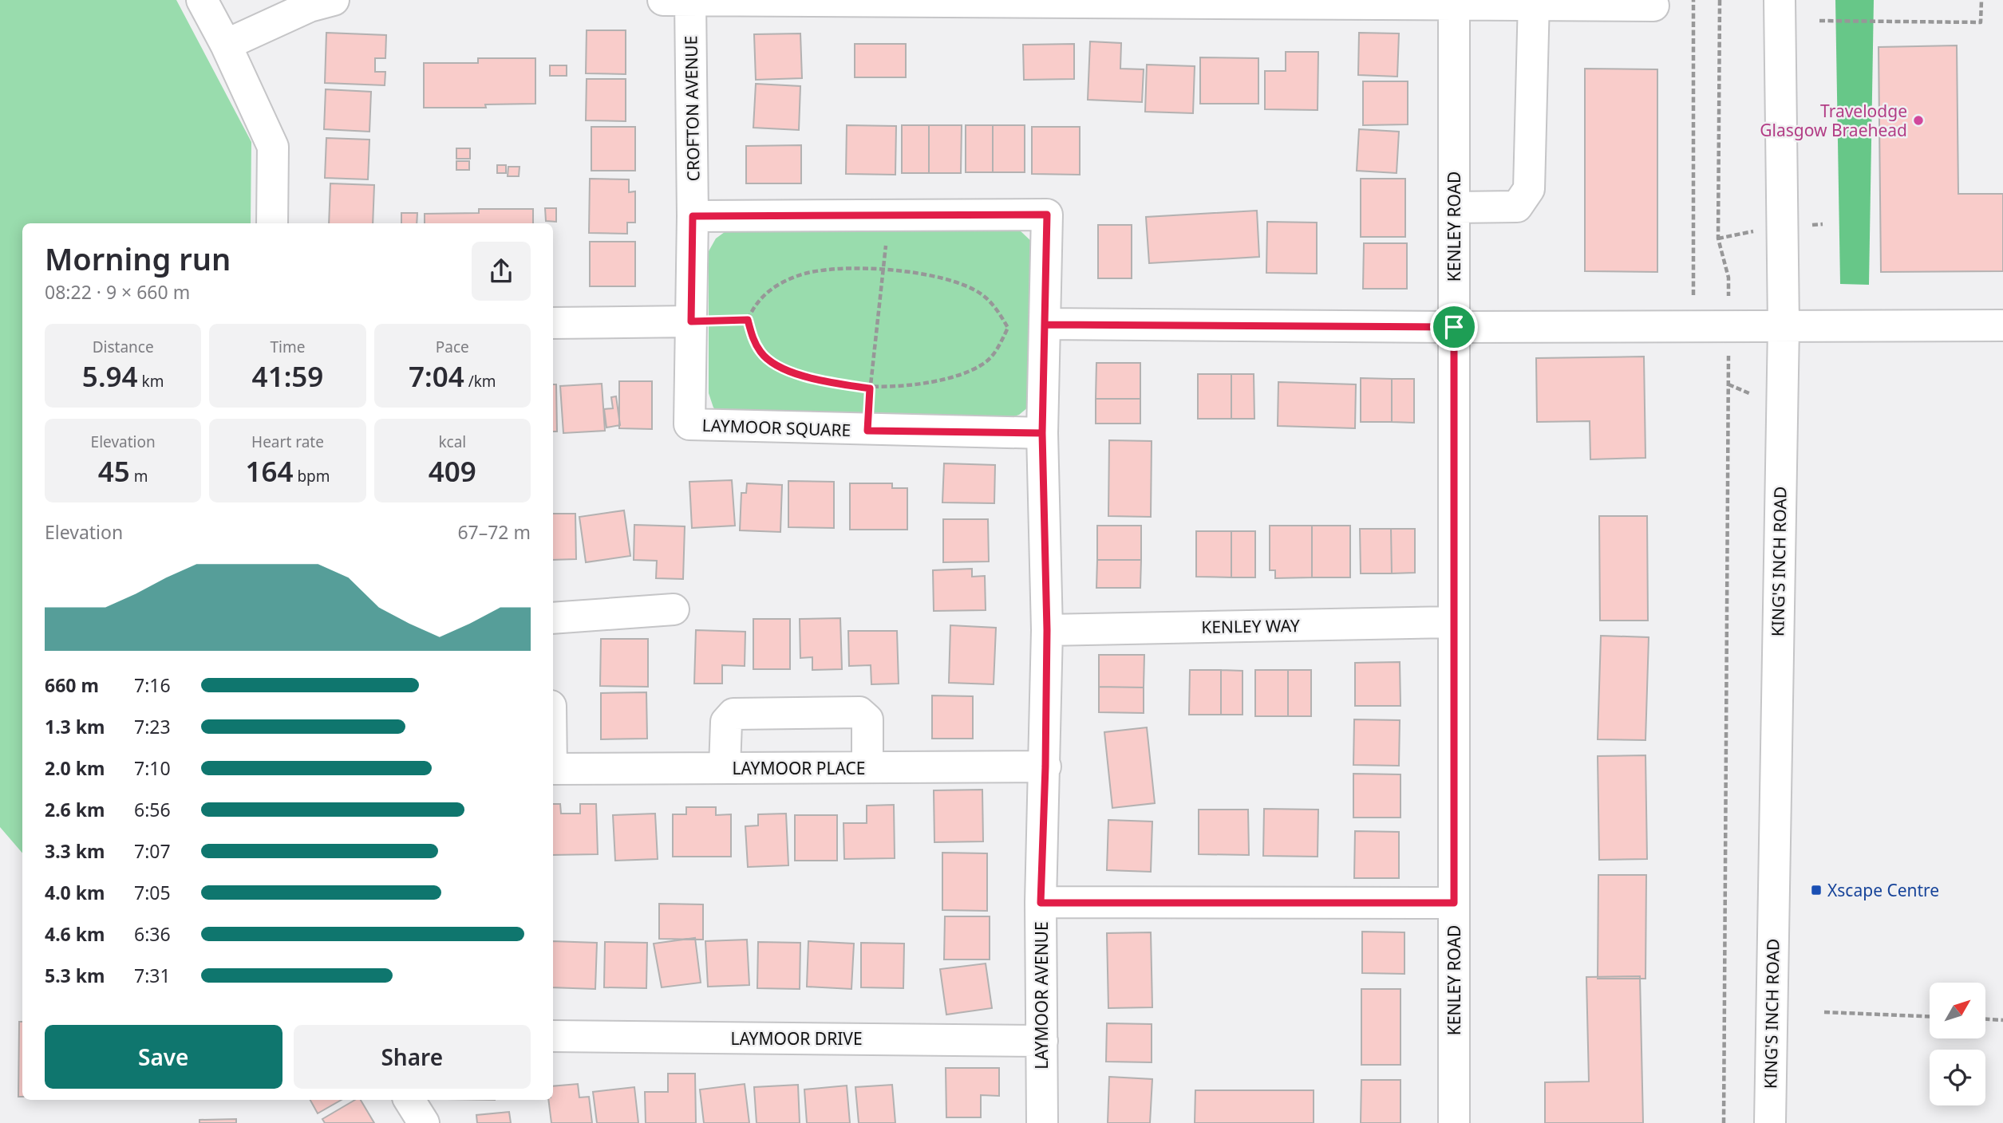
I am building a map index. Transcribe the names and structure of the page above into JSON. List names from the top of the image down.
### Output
{
  "streets": {
    "street": [
      "CROFTON AVENUE",
      "KENLEY ROAD",
      "LAYMOOR SQUARE",
      "KING'S INCH ROAD",
      "KENLEY WAY",
      "LAYMOOR PLACE",
      "LAYMOOR AVENUE",
      "LAYMOOR DRIVE"
    ]
  },
  "crossings": [
    ["CROFTON AVENUE", "LAYMOOR SQUARE"],
    ["KENLEY ROAD", "KENLEY WAY"],
    ["LAYMOOR SQUARE", "LAYMOOR AVENUE"],
    ["KENLEY WAY", "LAYMOOR AVENUE"],
    ["LAYMOOR PLACE", "LAYMOOR AVENUE"],
    ["LAYMOOR AVENUE", "LAYMOOR DRIVE"]
  ],
  "places": {
    "other": ["Travelodge Glasgow Braehead"],
    "transit": ["Xscape Centre"]
  },
  "north": "top right",
  "page": {
    "heading": ["Morning run", "08:22 · 9 × 660 m"],
    "stats": [
      ["Distance", "5.94 km"],
      ["Time", "41:59"],
      ["Pace", "7:04 /km"],
      ["Elevation", "45 m"],
      ["Heart rate", "164 bpm"],
      ["kcal", "409"]
    ],
    "chart": ["Elevation", "67–72 m"],
    "list": [
      {
        "name": "660 m",
        "note": "7:16"
      },
      {
        "name": "1.3 km",
        "note": "7:23"
      },
      {
        "name": "2.0 km",
        "note": "7:10"
      },
      {
        "name": "2.6 km",
        "note": "6:56"
      },
      {
        "name": "3.3 km",
        "note": "7:07"
      },
      {
        "name": "4.0 km",
        "note": "7:05"
      },
      {
        "name": "4.6 km",
        "note": "6:36"
      },
      {
        "name": "5.3 km",
        "note": "7:31"
      }
    ],
    "buttons": ["Save", "Share"]
  }
}
